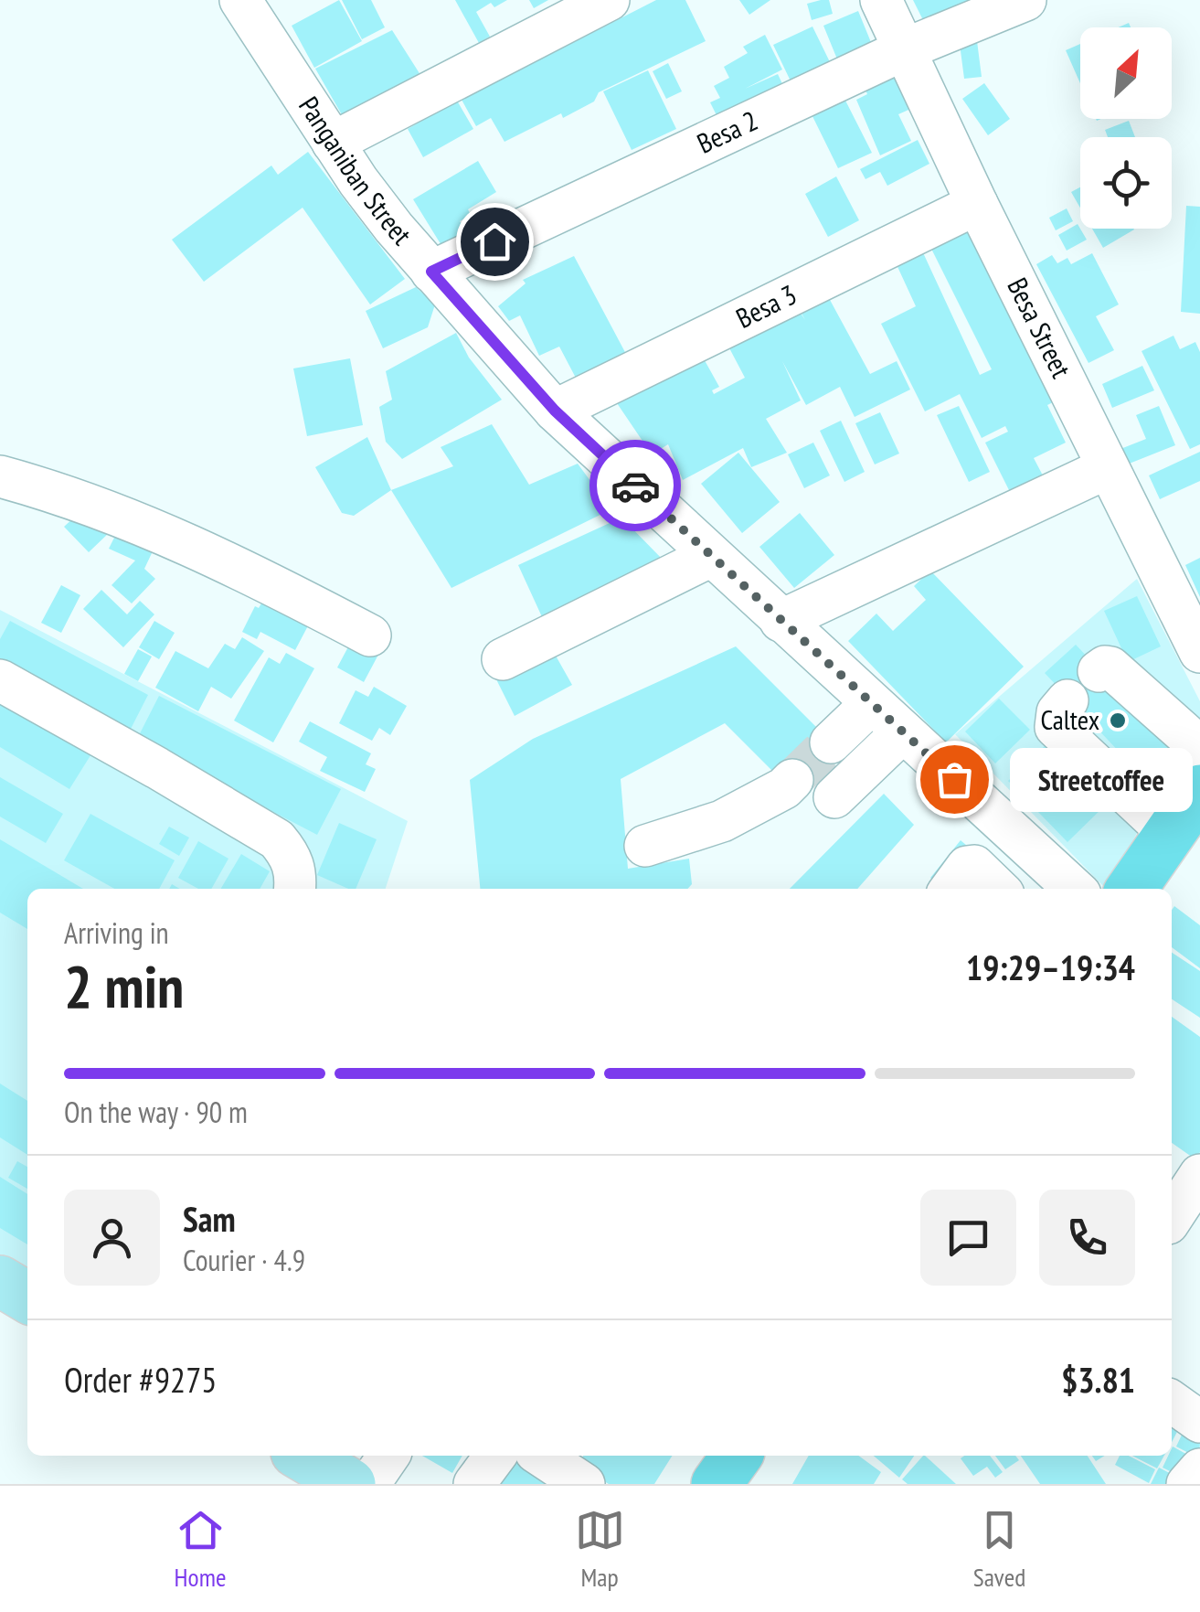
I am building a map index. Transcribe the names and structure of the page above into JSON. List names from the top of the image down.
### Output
{
  "streets": {
    "street": [
      "Besa 2",
      "Panganiban Street",
      "Besa 3",
      "Besa Street"
    ]
  },
  "crossings": [
    ["Besa 2", "Panganiban Street"],
    ["Besa 2", "Besa Street"],
    ["Panganiban Street", "Besa 3"],
    ["Besa 3", "Besa Street"]
  ],
  "places": ["Caltex", "Streetcoffee"],
  "north": "top right",
  "page": {
    "bubble": "Streetcoffee",
    "heading": ["2 min", "Arriving in", "19:29–19:34"],
    "panel": [
      "Sam",
      "Courier · 4.9",
      "Order #9275",
      "$3.81"
    ],
    "bar": "On the way · 90 m",
    "tabs": ["Home", "Map", "Saved"]
  }
}
